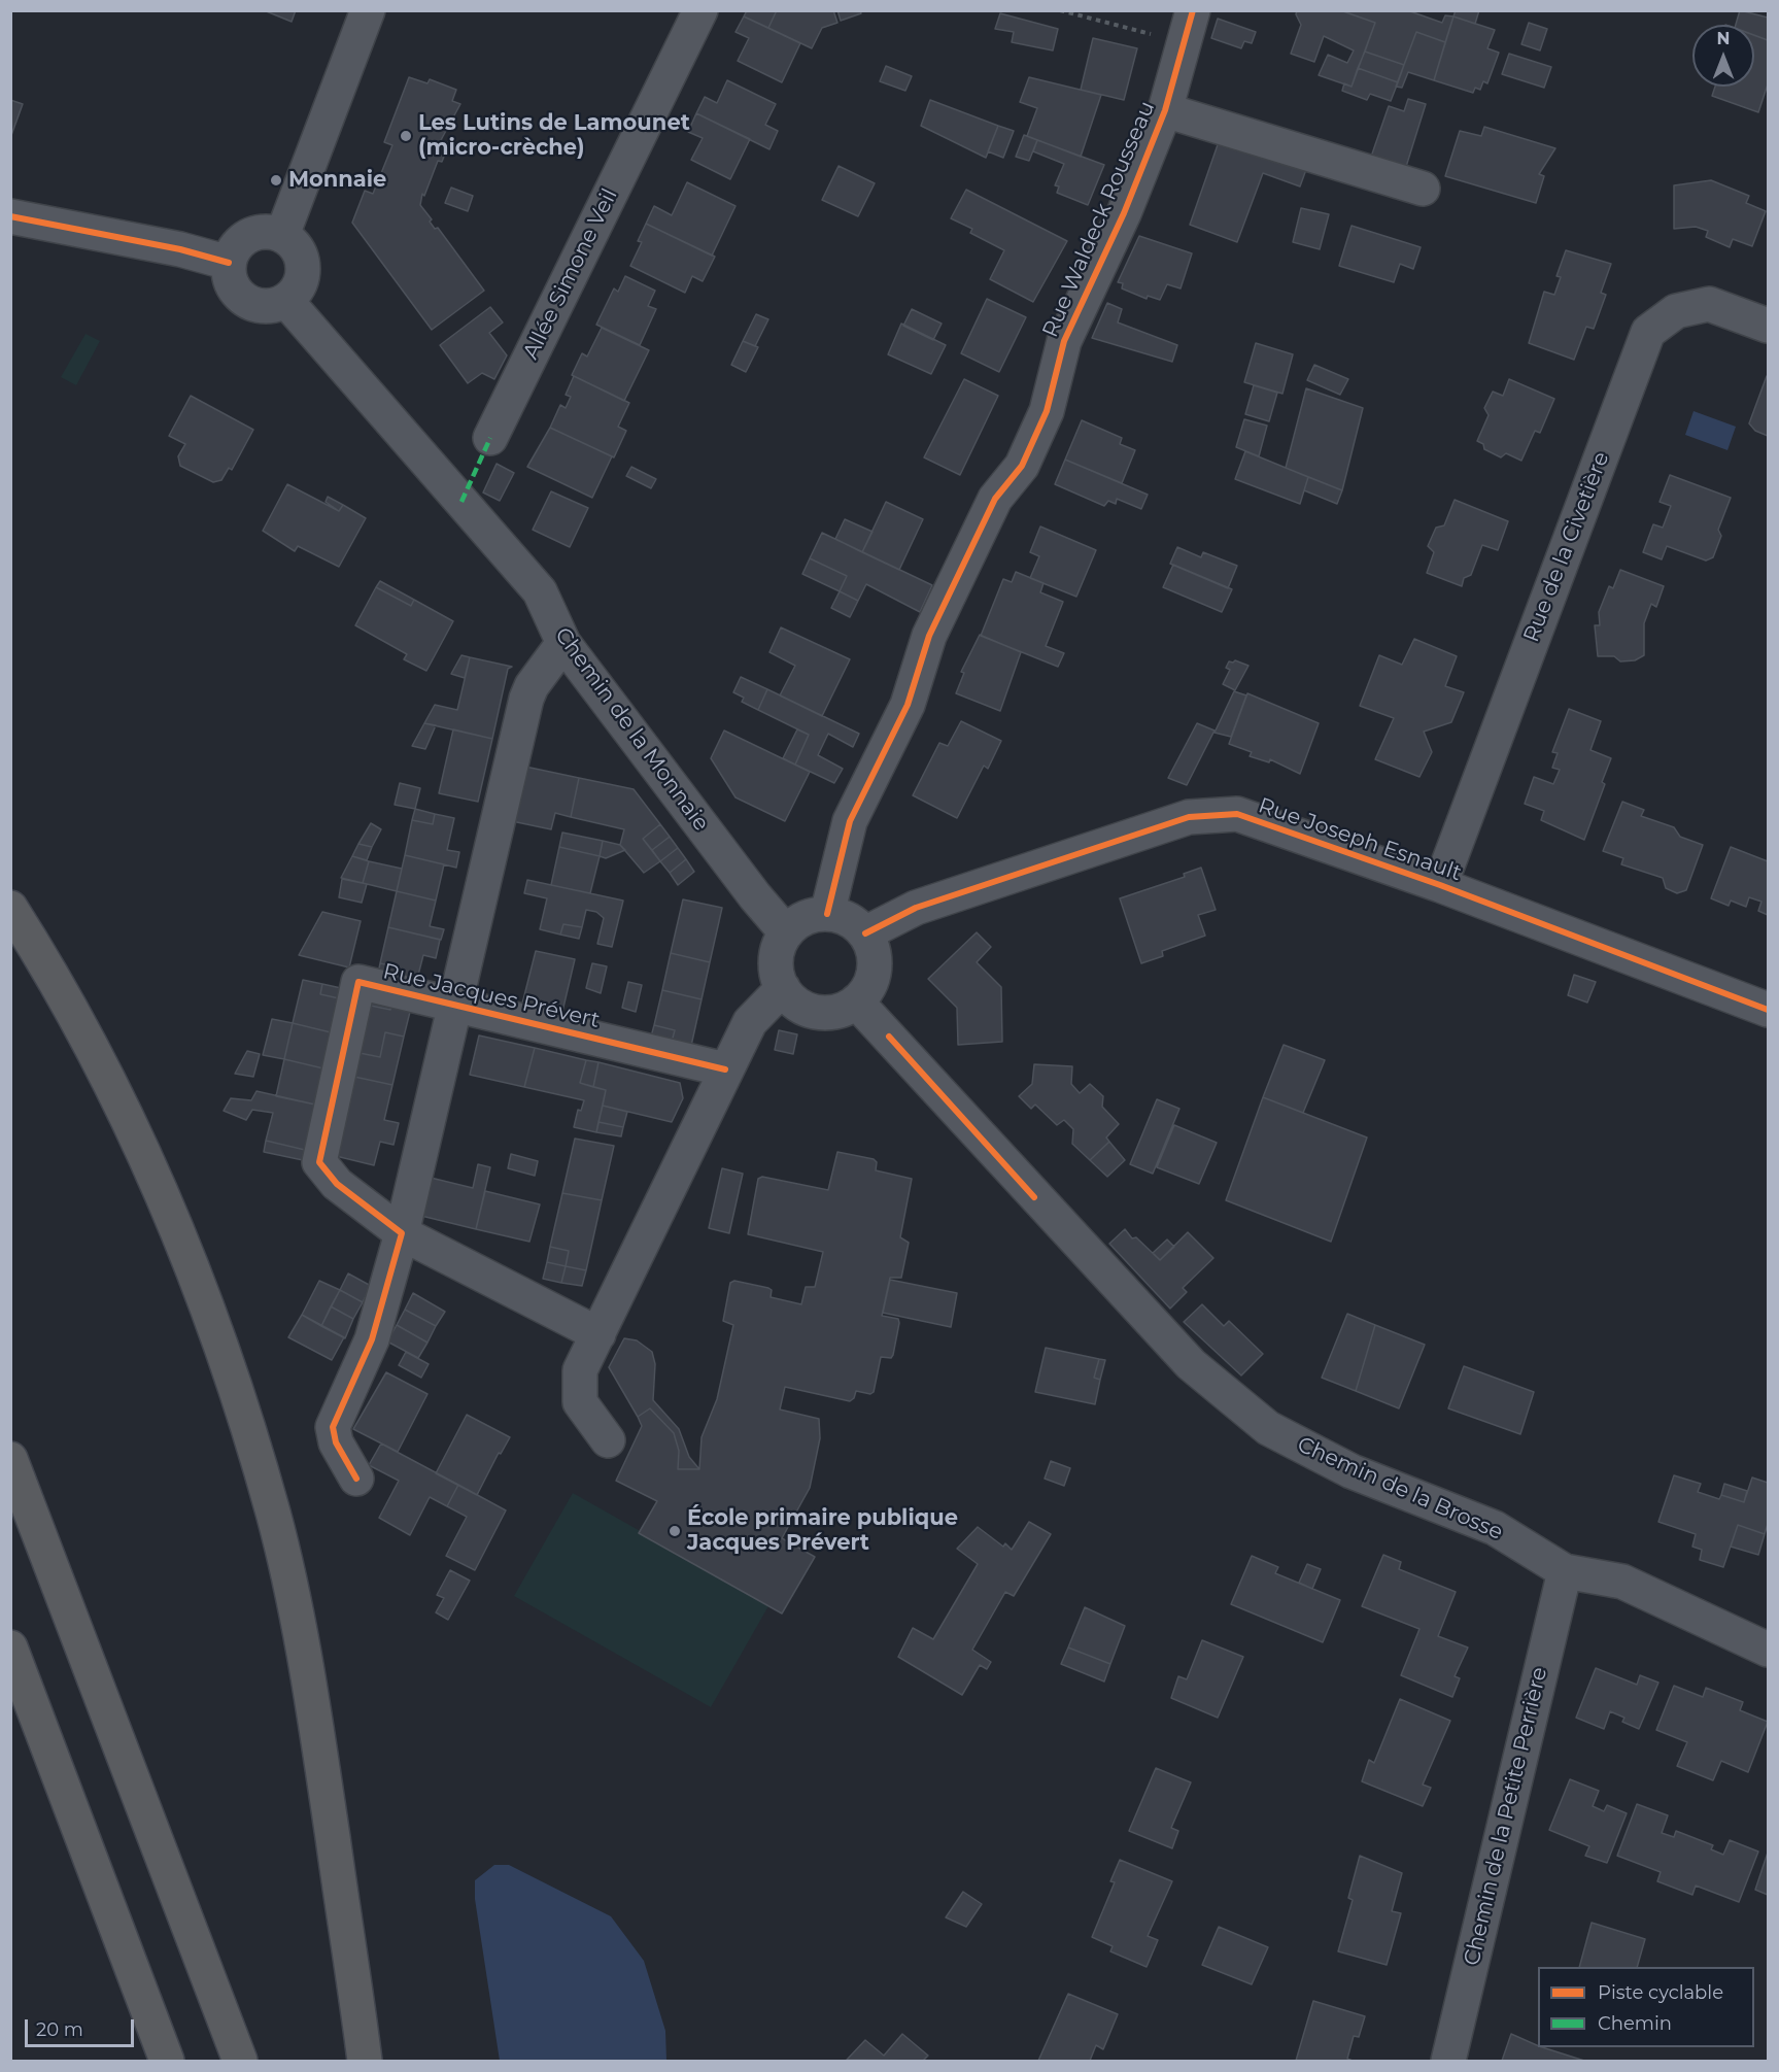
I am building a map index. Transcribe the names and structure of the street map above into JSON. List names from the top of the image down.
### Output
{
  "streets": {
    "street": [
      "Rue Waldeck Rousseau",
      "Allée Simone Veil",
      "Rue de la Civetière",
      "Chemin de la Monnaie",
      "Rue Joseph Esnault",
      "Rue Jacques Prévert",
      "Chemin de la Brosse",
      "Chemin de la Petite Perrière"
    ]
  },
  "crossings": [
    ["Rue Waldeck Rousseau", "Chemin de la Monnaie"],
    ["Rue Waldeck Rousseau", "Rue Joseph Esnault"],
    ["Rue Waldeck Rousseau", "Chemin de la Brosse"],
    ["Rue de la Civetière", "Rue Joseph Esnault"],
    ["Chemin de la Monnaie", "Rue Joseph Esnault"],
    ["Chemin de la Monnaie", "Rue Jacques Prévert"],
    ["Chemin de la Monnaie", "Chemin de la Brosse"],
    ["Rue Joseph Esnault", "Chemin de la Brosse"],
    ["Chemin de la Brosse", "Chemin de la Petite Perrière"]
  ],
  "places": ["Les Lutins de Lamounet (micro-crèche)", "Monnaie", "École primaire publique Jacques Prévert"],
  "legend": ["Piste cyclable", "Chemin"],
  "scale_bar": "20 m",
  "north": "top"
}
